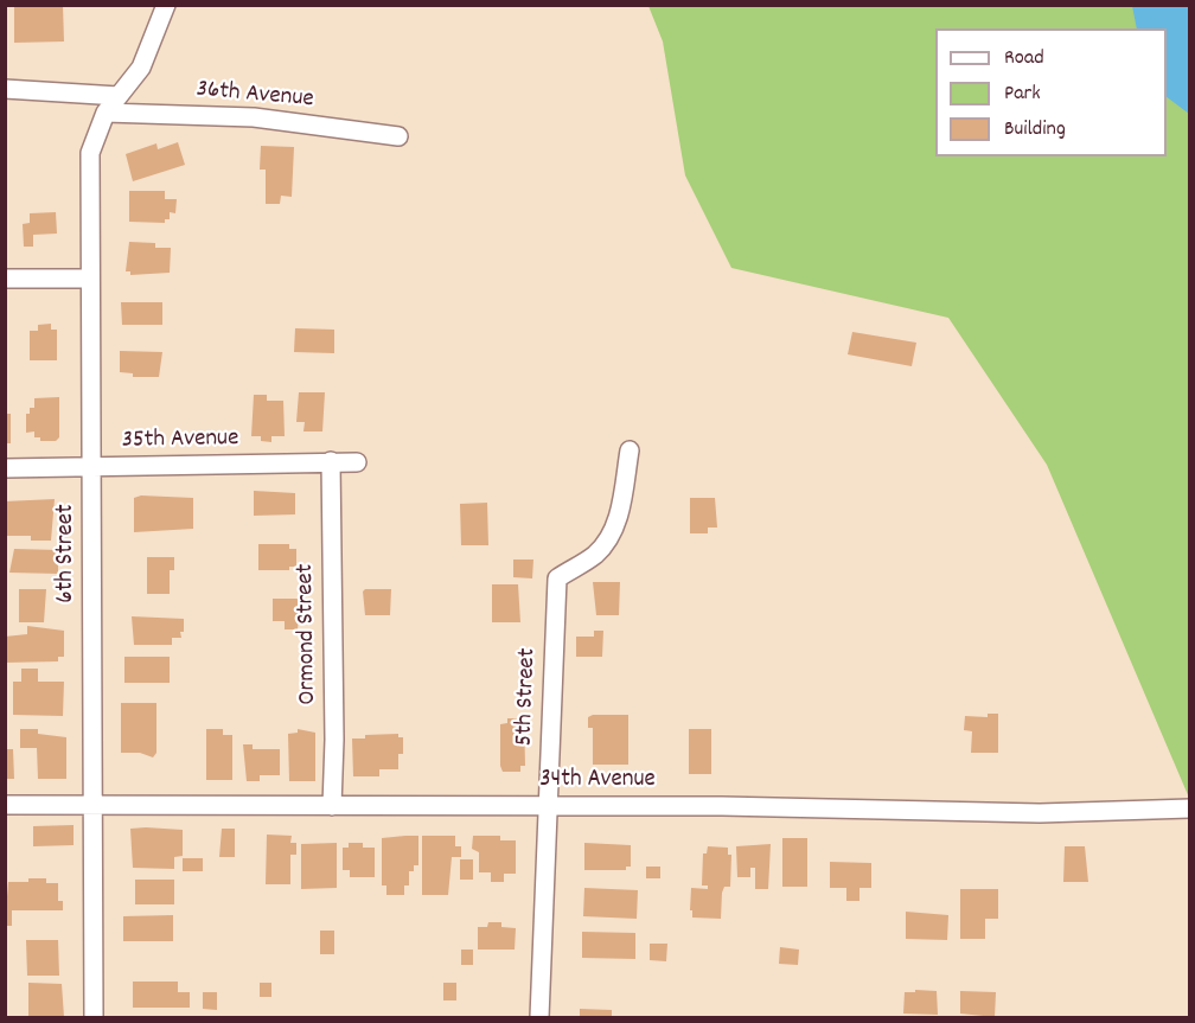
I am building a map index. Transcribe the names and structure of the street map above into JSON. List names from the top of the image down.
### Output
{
  "streets": {
    "street": [
      "36th Avenue",
      "35th Avenue",
      "6th Street",
      "Ormond Street",
      "5th Street",
      "34th Avenue"
    ]
  },
  "crossings": [
    ["36th Avenue", "6th Street"],
    ["35th Avenue", "6th Street"],
    ["35th Avenue", "Ormond Street"],
    ["6th Street", "34th Avenue"],
    ["Ormond Street", "34th Avenue"],
    ["5th Street", "34th Avenue"]
  ],
  "legend": ["Road", "Park", "Building"]
}
